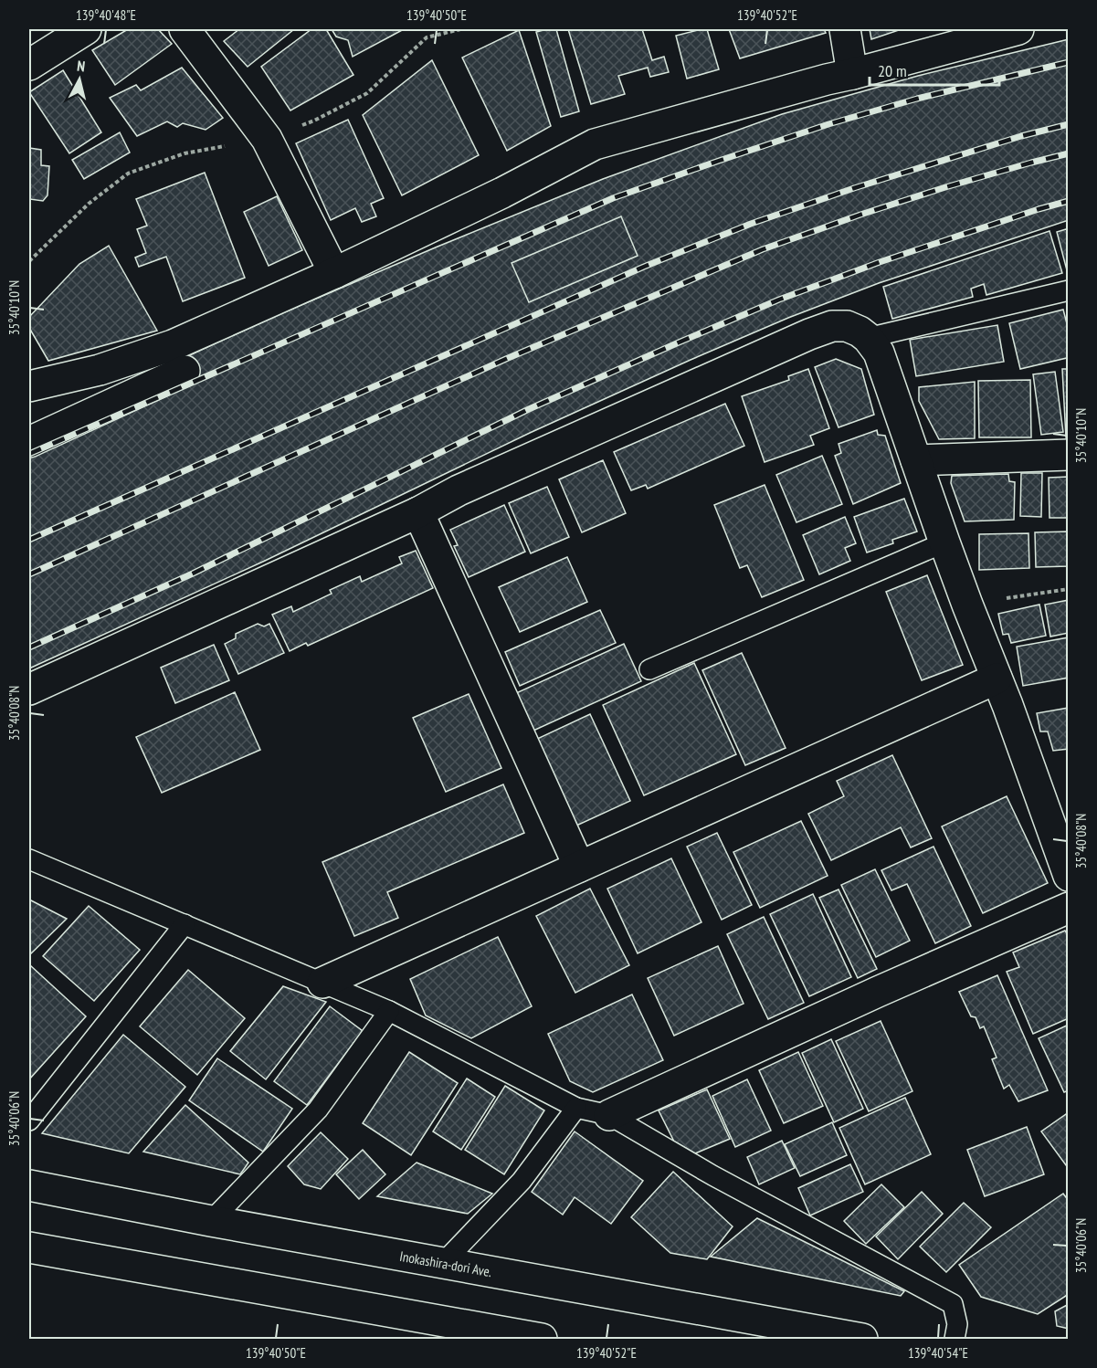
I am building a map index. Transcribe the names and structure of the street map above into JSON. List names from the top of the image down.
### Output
{
  "streets": {
    "street": ["Inokashira-dori Ave."]
  },
  "scale_bar": "20 m",
  "north": "top",
  "coordinates": [
    "139°40'48\"E",
    "139°40'50\"E",
    "139°40'52\"E",
    "35°40'10\"N",
    "35°40'08\"N",
    "35°40'06\"N",
    "139°40'54\"E"
  ]
}
